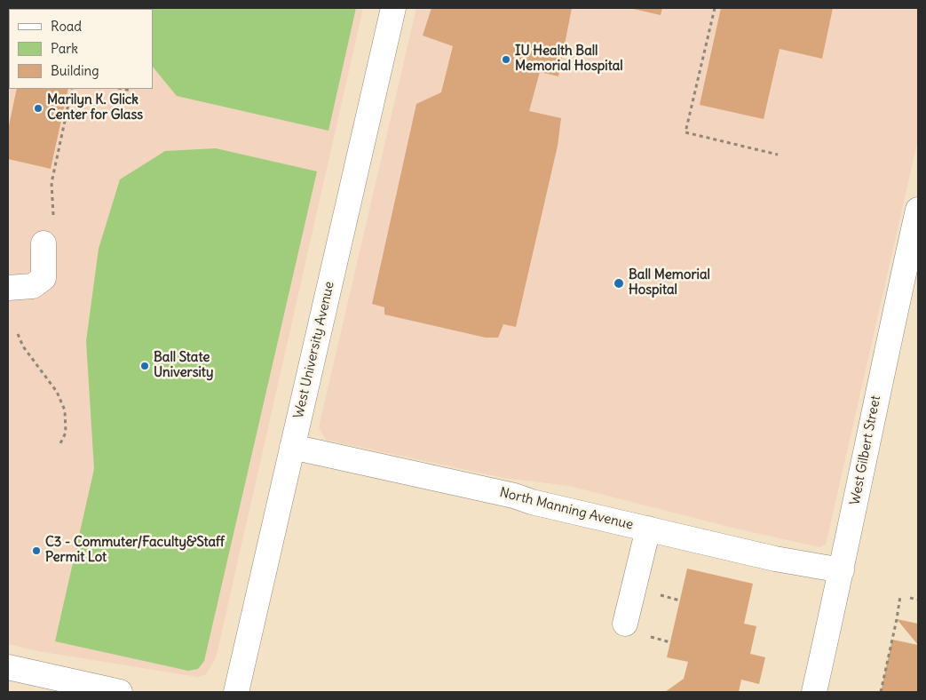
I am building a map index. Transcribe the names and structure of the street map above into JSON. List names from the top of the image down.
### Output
{
  "streets": {
    "street": ["West University Avenue", "West Gilbert Street", "North Manning Avenue"]
  },
  "crossings": [
    ["West University Avenue", "North Manning Avenue"],
    ["West Gilbert Street", "North Manning Avenue"]
  ],
  "places": [
    "IU Health Ball Memorial Hospital",
    "Marilyn K. Glick Center for Glass",
    "Ball Memorial Hospital",
    "Ball State University",
    "C3 - Commuter/Faculty&Staff Permit Lot"
  ],
  "legend": ["Road", "Park", "Building"]
}
